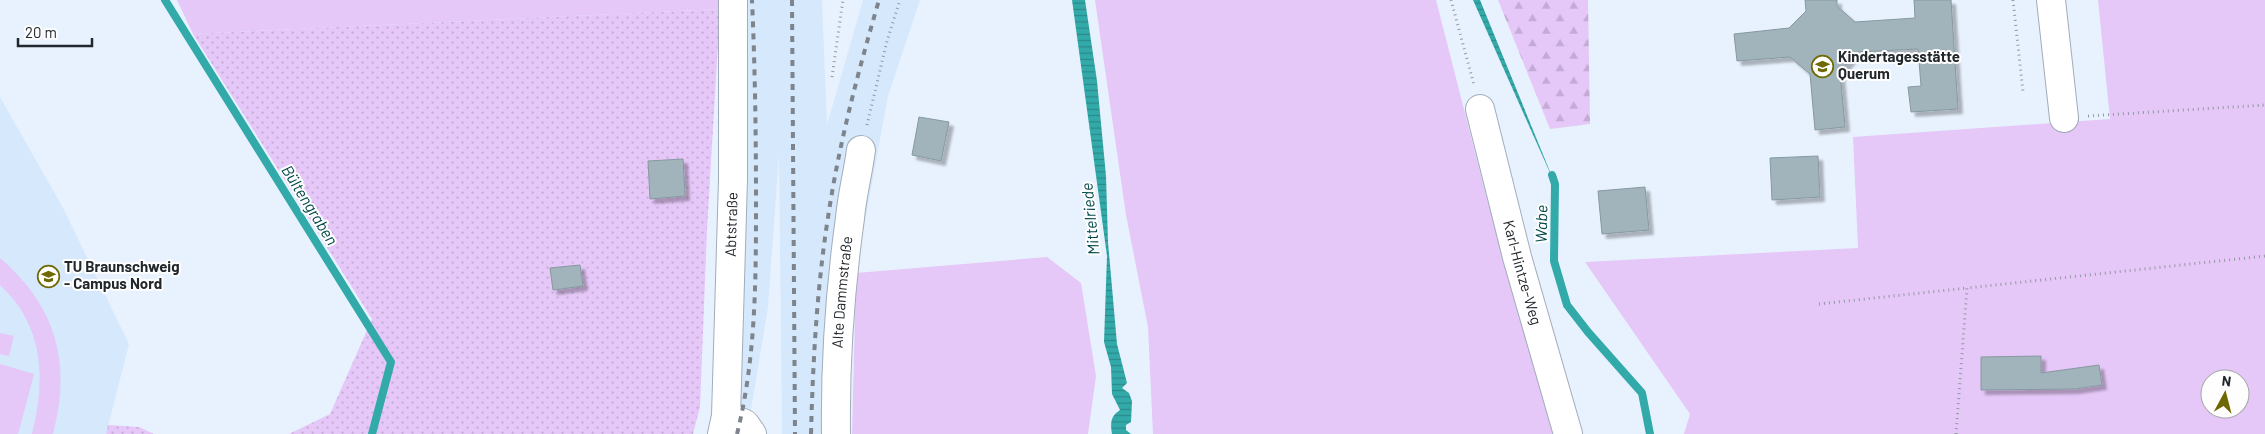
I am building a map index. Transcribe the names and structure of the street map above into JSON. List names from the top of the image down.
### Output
{
  "streets": {
    "street": ["Abtstraße", "Karl-Hintze-Weg", "Alte Dammstraße"]
  },
  "water": ["Bültengraben", "Mittelriede", "Wabe"],
  "places": {
    "school or university": ["Kindertagesstätte Querum", "TU Braunschweig - Campus Nord"]
  },
  "scale_bar": "20 m",
  "north": "top"
}
